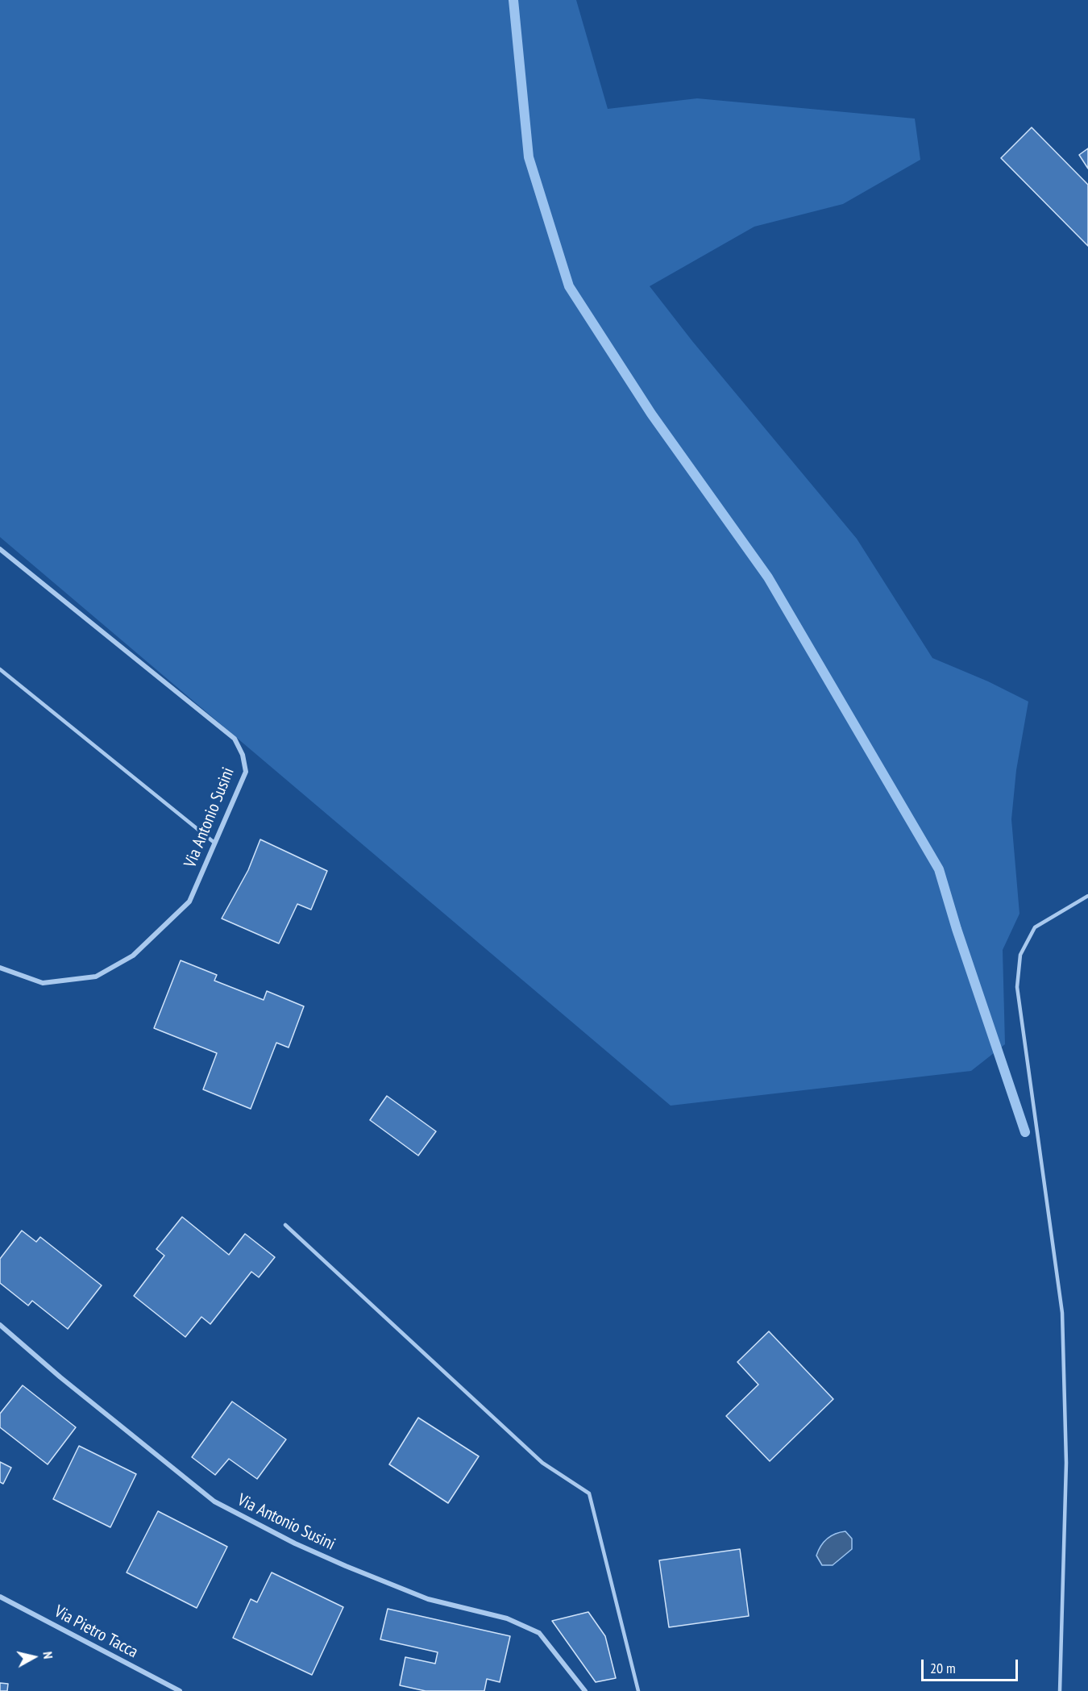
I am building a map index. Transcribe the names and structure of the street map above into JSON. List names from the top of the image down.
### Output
{
  "streets": {
    "street": ["Via Antonio Susini", "Via Pietro Tacca"]
  },
  "scale_bar": "20 m",
  "north": "right"
}
